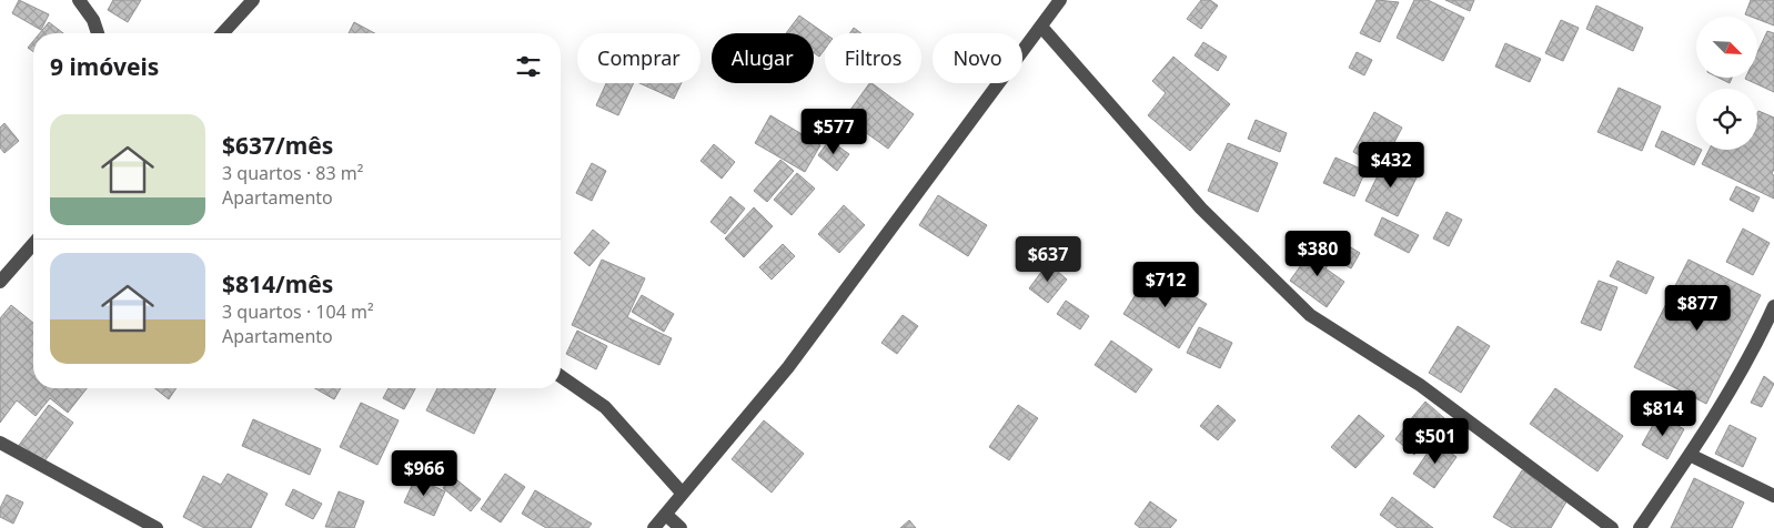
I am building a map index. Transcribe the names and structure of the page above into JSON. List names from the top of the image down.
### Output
{
  "north": "bottom right",
  "page": {
    "chip": [
      "Comprar",
      "Alugar",
      "Filtros",
      "Novo"
    ],
    "heading": "9 imóveis",
    "list": [
      {
        "name": "$637/mês",
        "note": "3 quartos · 83 m² · Apartamento"
      },
      {
        "name": "$814/mês",
        "note": "3 quartos · 104 m² · Apartamento"
      }
    ],
    "price": [
      "$577",
      "$432",
      "$380",
      "$637",
      "$712",
      "$877",
      "$814",
      "$501",
      "$966"
    ]
  }
}
